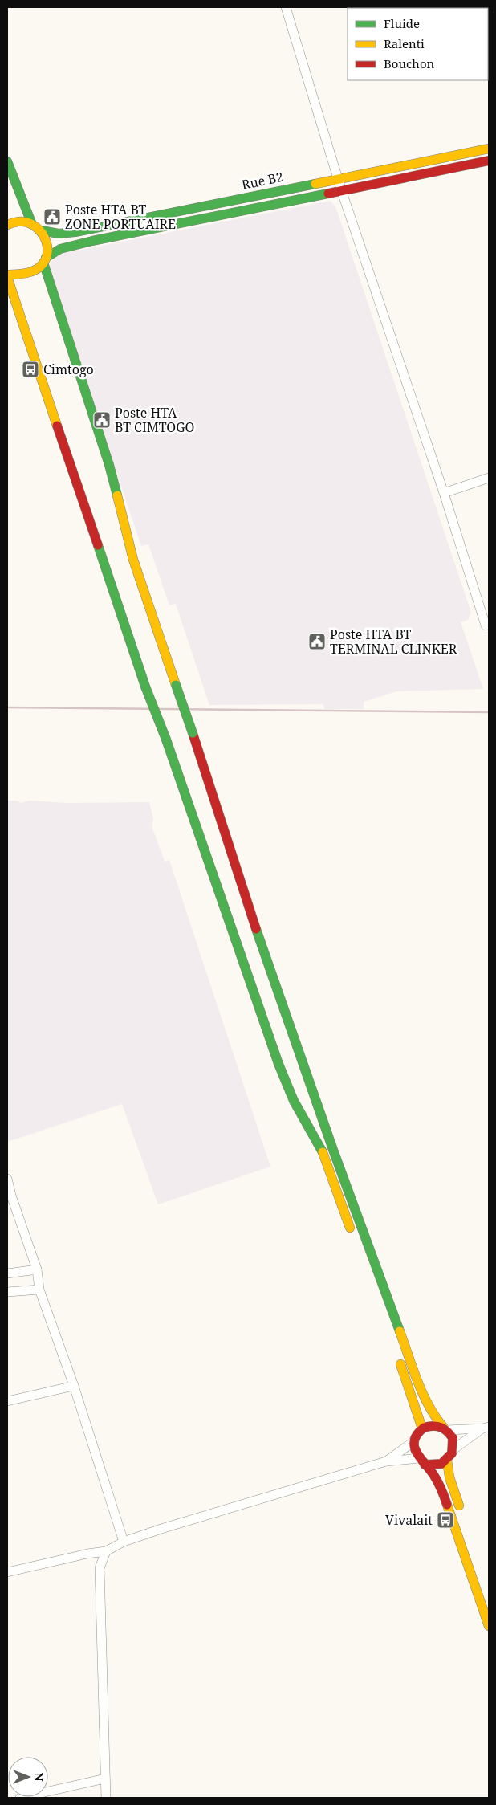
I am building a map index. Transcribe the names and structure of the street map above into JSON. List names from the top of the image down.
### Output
{
  "streets": {
    "main road": ["Rue B2"]
  },
  "places": {
    "public building": ["Poste HTA BT ZONE PORTUAIRE", "Poste HTA BT CIMTOGO", "Poste HTA BT TERMINAL CLINKER"],
    "bus stop": ["Cimtogo", "Vivalait"]
  },
  "legend": ["Fluide", "Ralenti", "Bouchon"],
  "north": "right"
}
